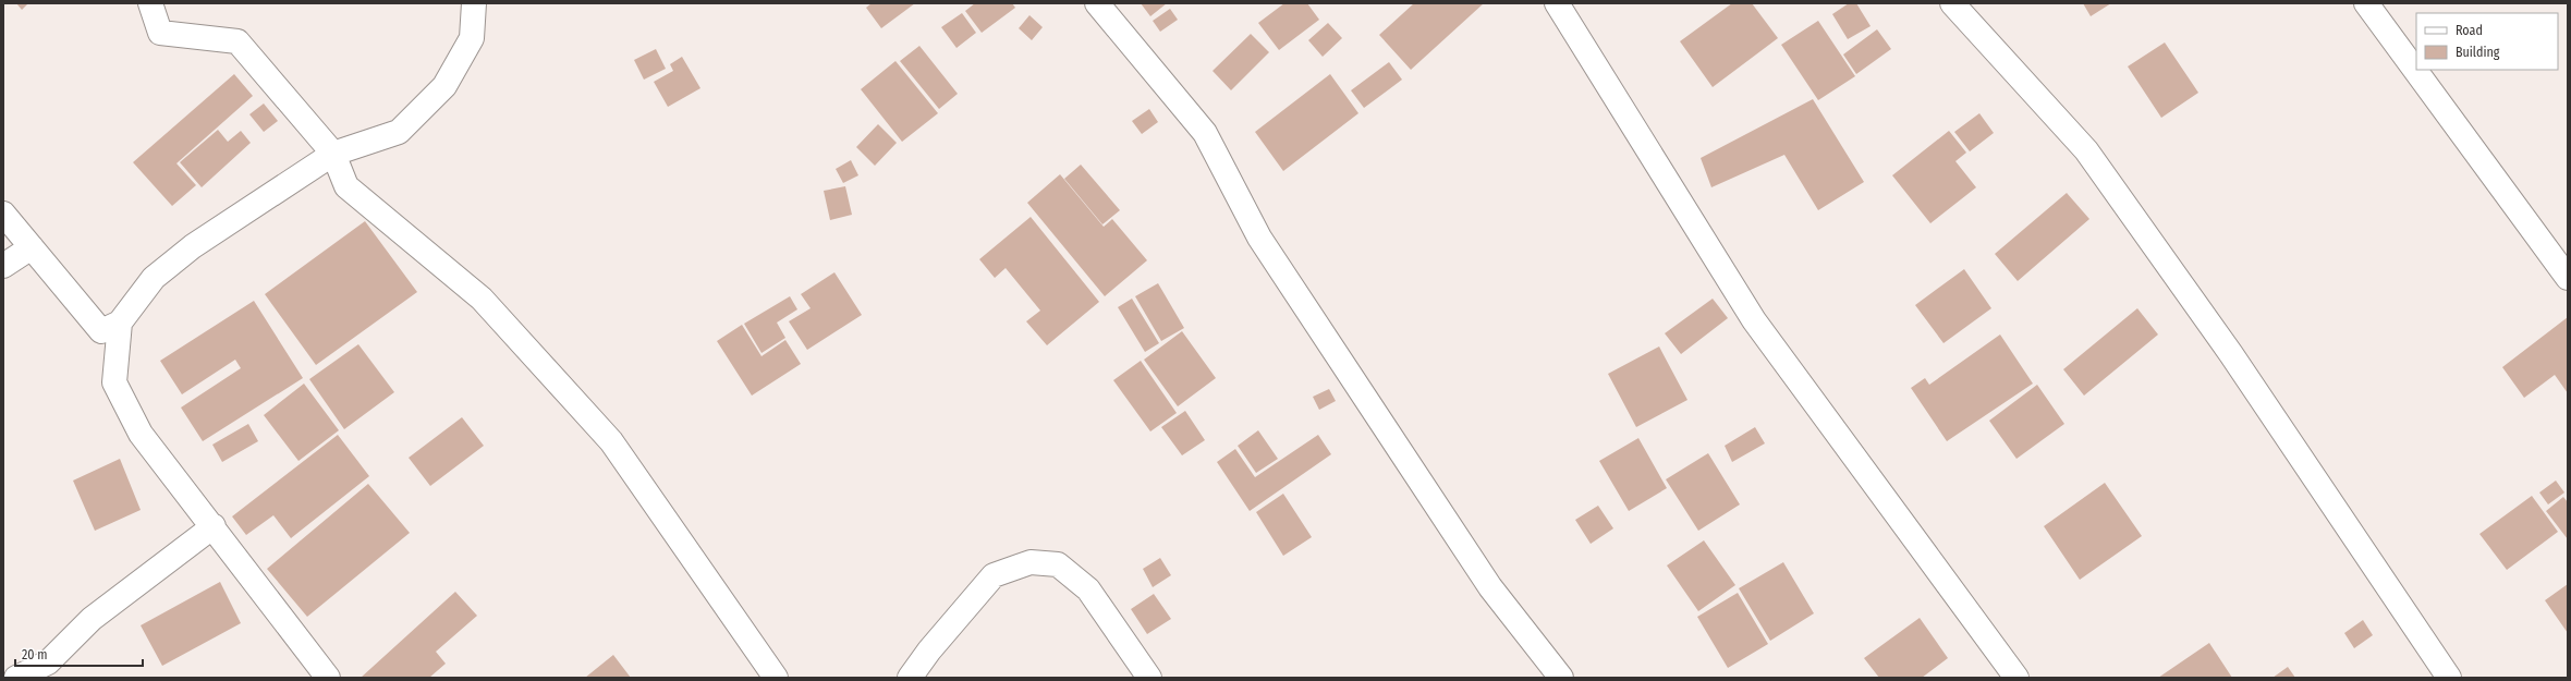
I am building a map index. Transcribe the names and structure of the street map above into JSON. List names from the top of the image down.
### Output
{
  "legend": ["Road", "Building"],
  "scale_bar": "20 m"
}
